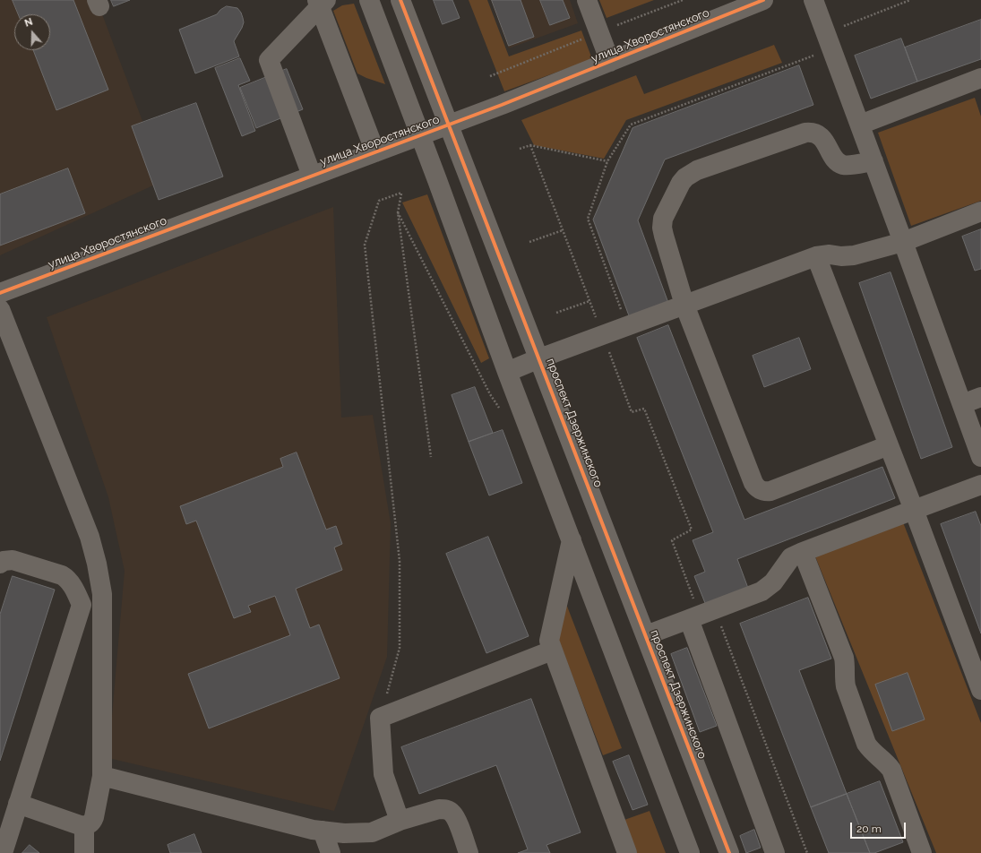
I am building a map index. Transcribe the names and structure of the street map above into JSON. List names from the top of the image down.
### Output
{
  "streets": {
    "street": ["улица Хворостянского", "проспект Дзержинского"]
  },
  "crossings": [
    ["улица Хворостянского", "проспект Дзержинского"]
  ],
  "scale_bar": "20 m",
  "north": "top"
}
